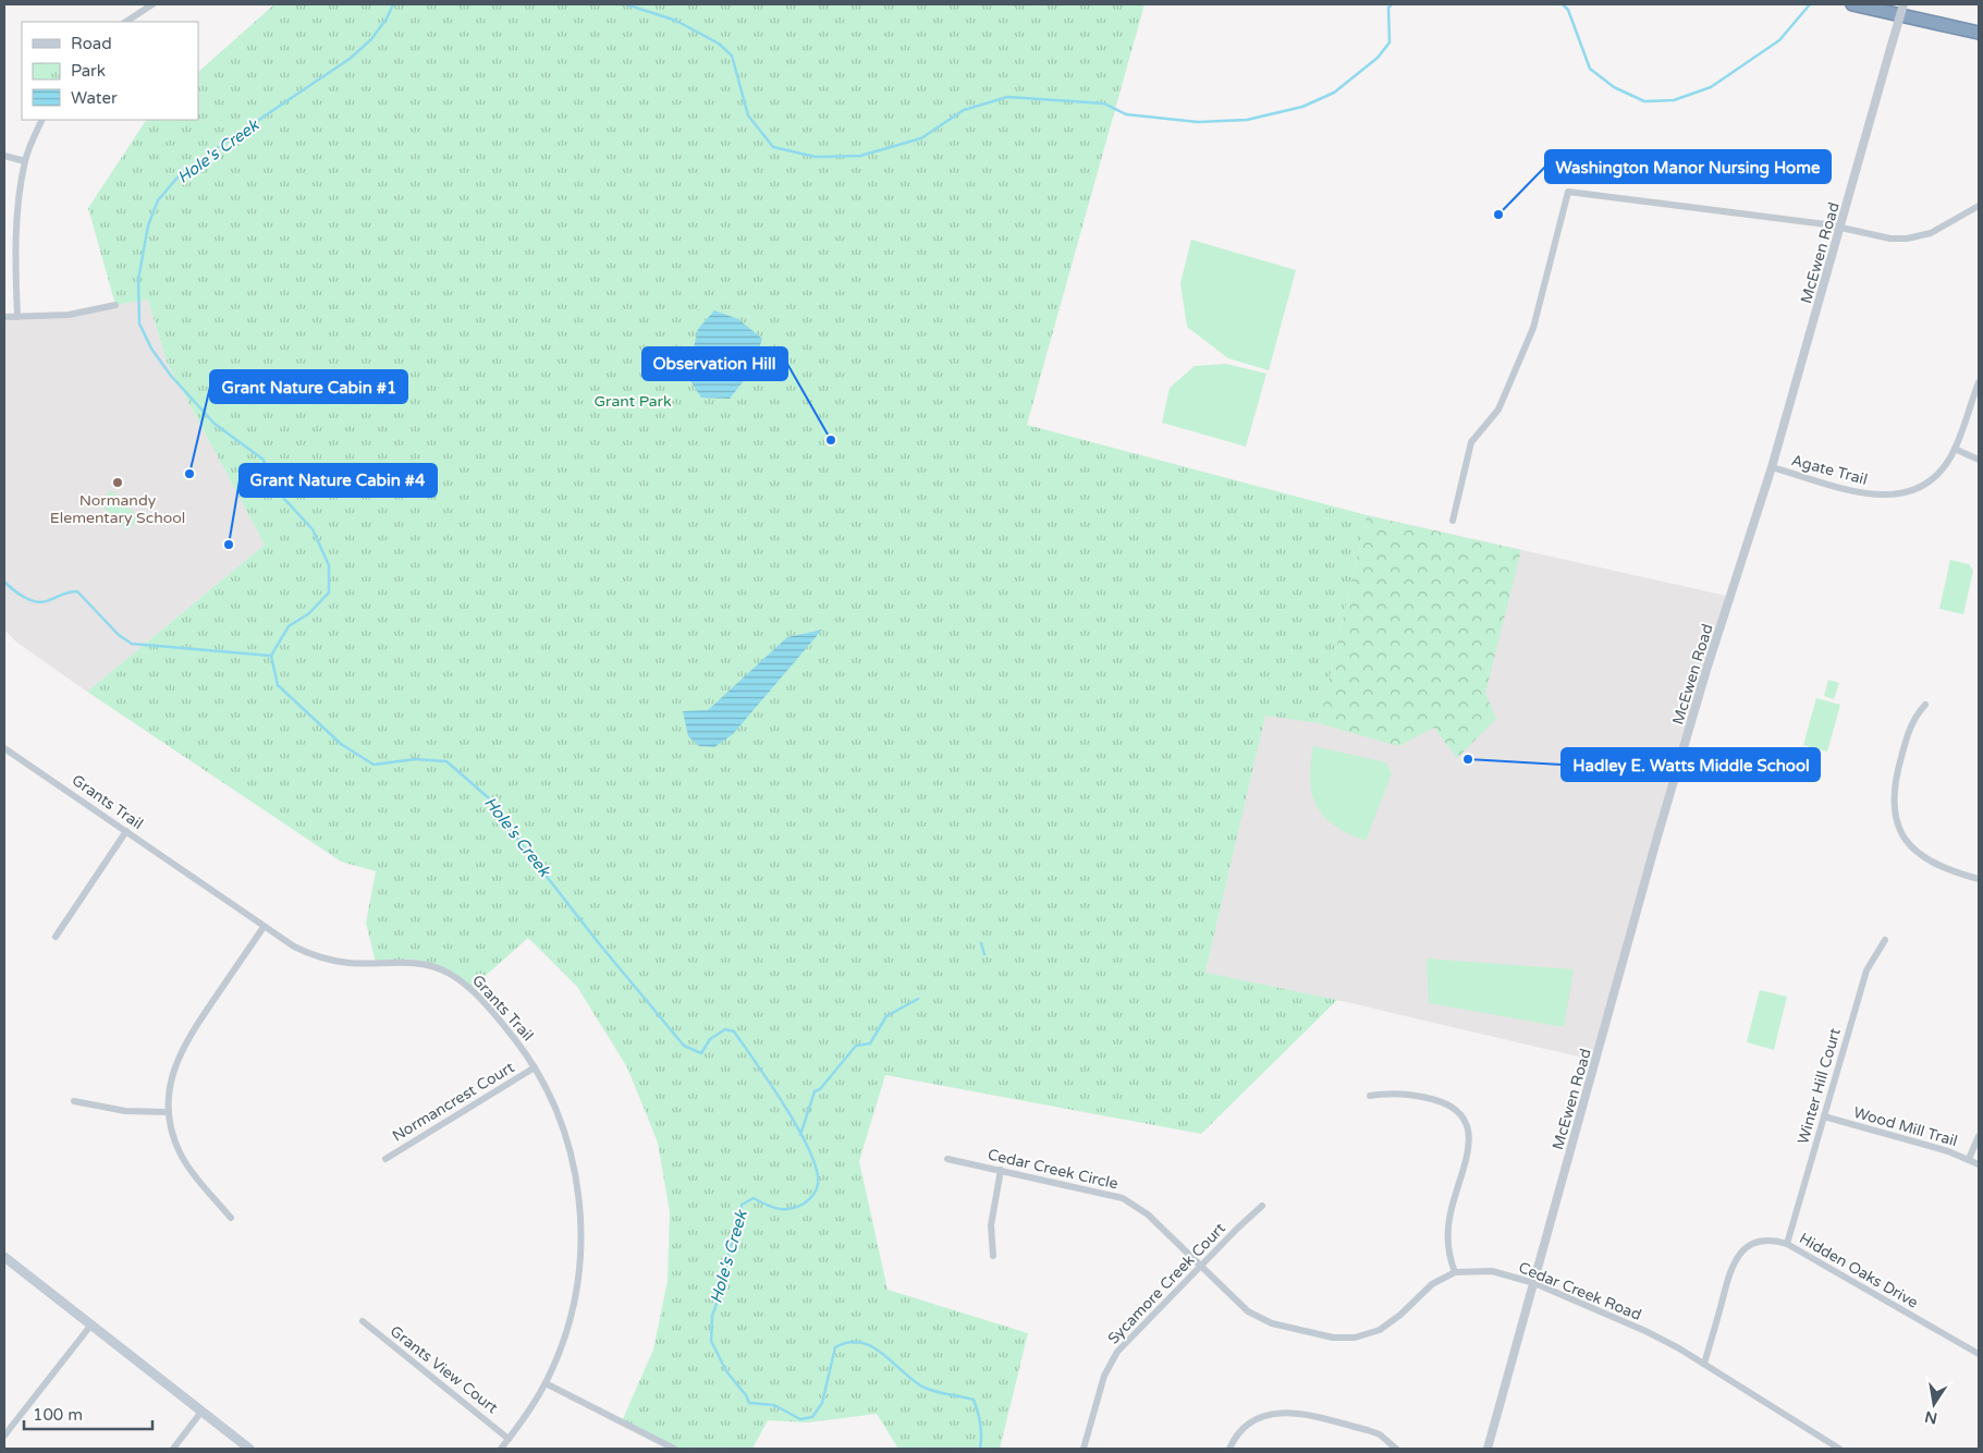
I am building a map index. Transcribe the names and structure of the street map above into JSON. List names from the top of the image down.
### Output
{
  "streets": {
    "street": [
      "McEwen Road",
      "Agate Trail",
      "Grants Trail",
      "Winter Hill Court",
      "Normancrest Court",
      "Wood Mill Trail",
      "Cedar Creek Circle",
      "Hidden Oaks Drive",
      "Sycamore Creek Court",
      "Cedar Creek Road",
      "Grants View Court"
    ]
  },
  "crossings": [
    ["McEwen Road", "Agate Trail"],
    ["McEwen Road", "Cedar Creek Road"],
    ["Grants Trail", "Normancrest Court"],
    ["Grants Trail", "Grants View Court"],
    ["Winter Hill Court", "Wood Mill Trail"],
    ["Winter Hill Court", "Hidden Oaks Drive"],
    ["Cedar Creek Circle", "Cedar Creek Road"],
    ["Hidden Oaks Drive", "Cedar Creek Road"],
    ["Sycamore Creek Court", "Cedar Creek Road"]
  ],
  "water": ["Hole's Creek"],
  "parks": ["Grant Park"],
  "places": [
    "Washington Manor Nursing Home",
    "Observation Hill",
    "Grant Nature Cabin #1",
    "Normandy Elementary School",
    "Grant Nature Cabin #4",
    "Hadley E. Watts Middle School"
  ],
  "legend": ["Road", "Park", "Water"],
  "scale_bar": "100 m",
  "north": "bottom"
}
